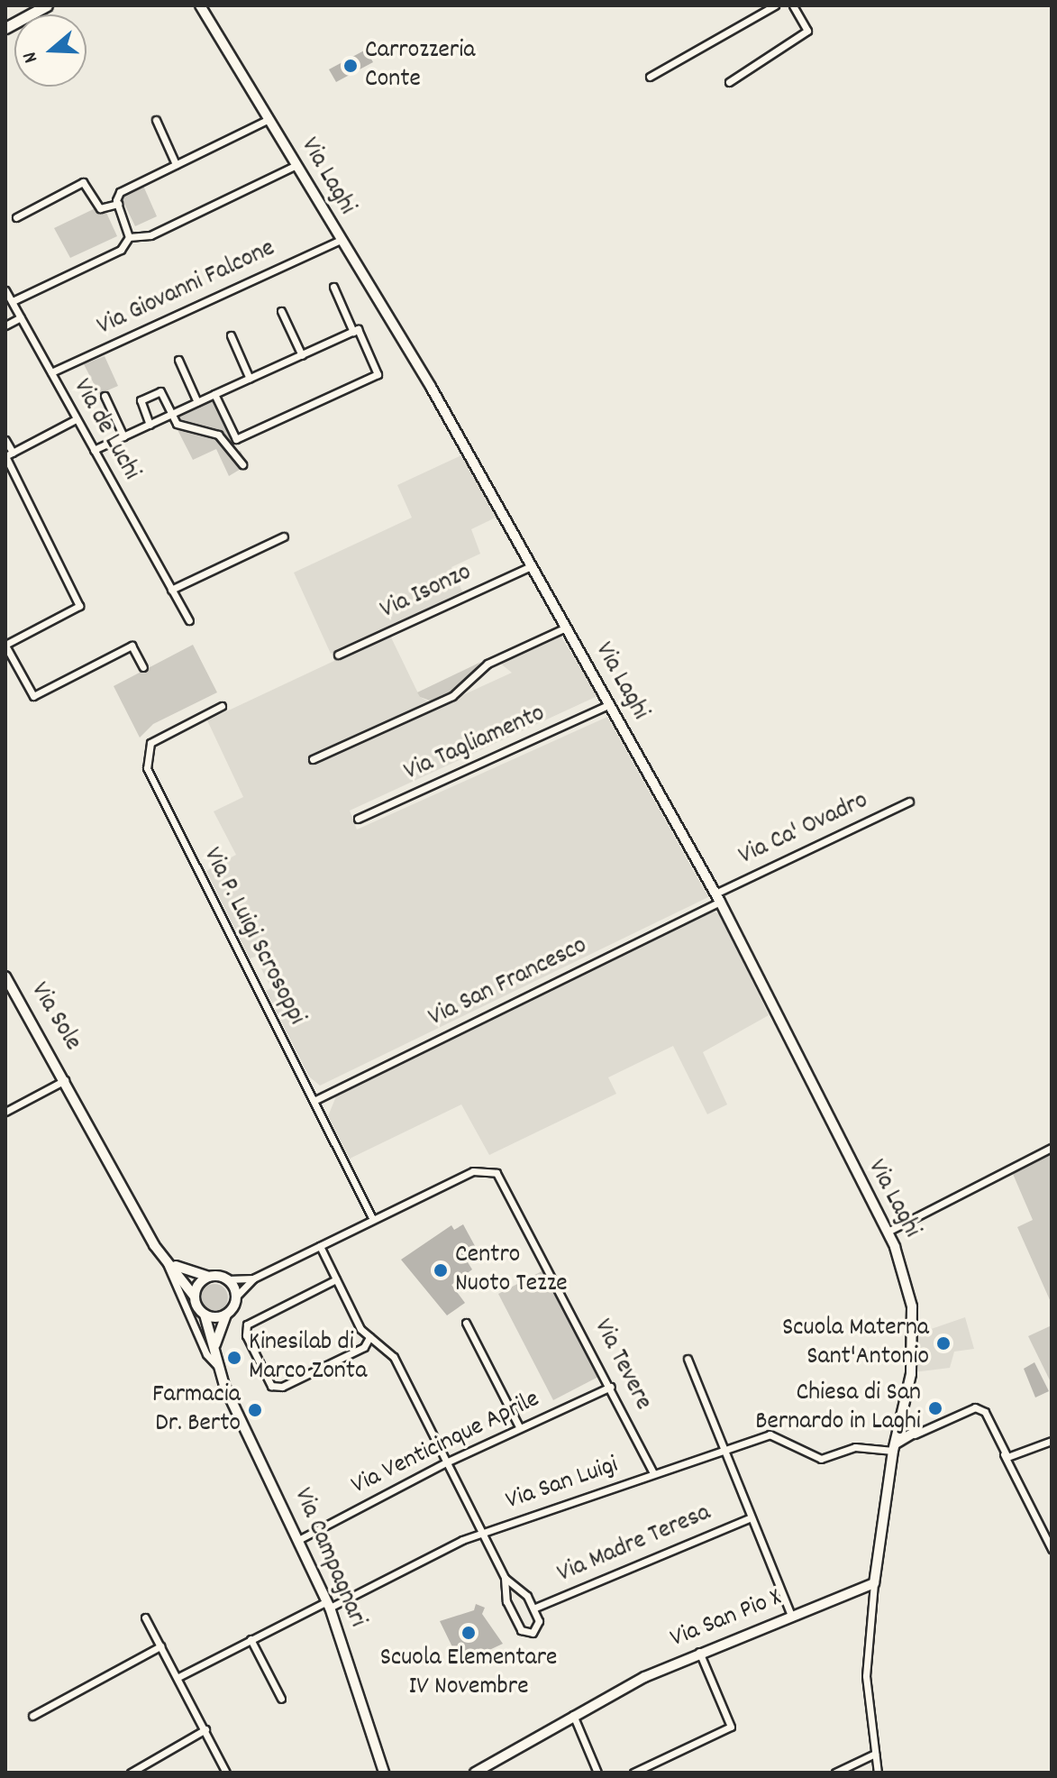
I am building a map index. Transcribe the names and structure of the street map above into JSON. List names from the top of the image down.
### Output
{
  "streets": {
    "street": [
      "Via Laghi",
      "Via Giovanni Falcone",
      "Via de Luchi",
      "Via Isonzo",
      "Via Tagliamento",
      "Via Ca' Ovadro",
      "Via P. Luigi Scrosoppi",
      "Via San Francesco",
      "Via Sole",
      "Via Tevere",
      "Via Venticinque Aprile",
      "Via San Luigi",
      "Via Madre Teresa",
      "Via Campagnari",
      "Via San Pio X"
    ]
  },
  "crossings": [
    ["Via Laghi", "Via Giovanni Falcone"],
    ["Via Laghi", "Via Isonzo"],
    ["Via Laghi", "Via Tagliamento"],
    ["Via Laghi", "Via Ca' Ovadro"],
    ["Via Laghi", "Via San Francesco"],
    ["Via Giovanni Falcone", "Via de Luchi"],
    ["Via Ca' Ovadro", "Via San Francesco"],
    ["Via P. Luigi Scrosoppi", "Via San Francesco"],
    ["Via P. Luigi Scrosoppi", "Via Tevere"],
    ["Via Sole", "Via Campagnari"],
    ["Via Tevere", "Via Venticinque Aprile"],
    ["Via Tevere", "Via San Luigi"],
    ["Via Venticinque Aprile", "Via Madre Teresa"],
    ["Via Venticinque Aprile", "Via Campagnari"],
    ["Via San Luigi", "Via Madre Teresa"],
    ["Via San Luigi", "Via Campagnari"]
  ],
  "places": [
    "Carrozzeria Conte",
    "Centro Nuoto Tezze",
    "Scuola Materna Sant'Antonio",
    "Kinesilab di Marco Zonta",
    "Chiesa di San Bernardo in Laghi",
    "Farmacia Dr. Berto",
    "Scuola Elementare IV Novembre"
  ],
  "north": "left"
}
